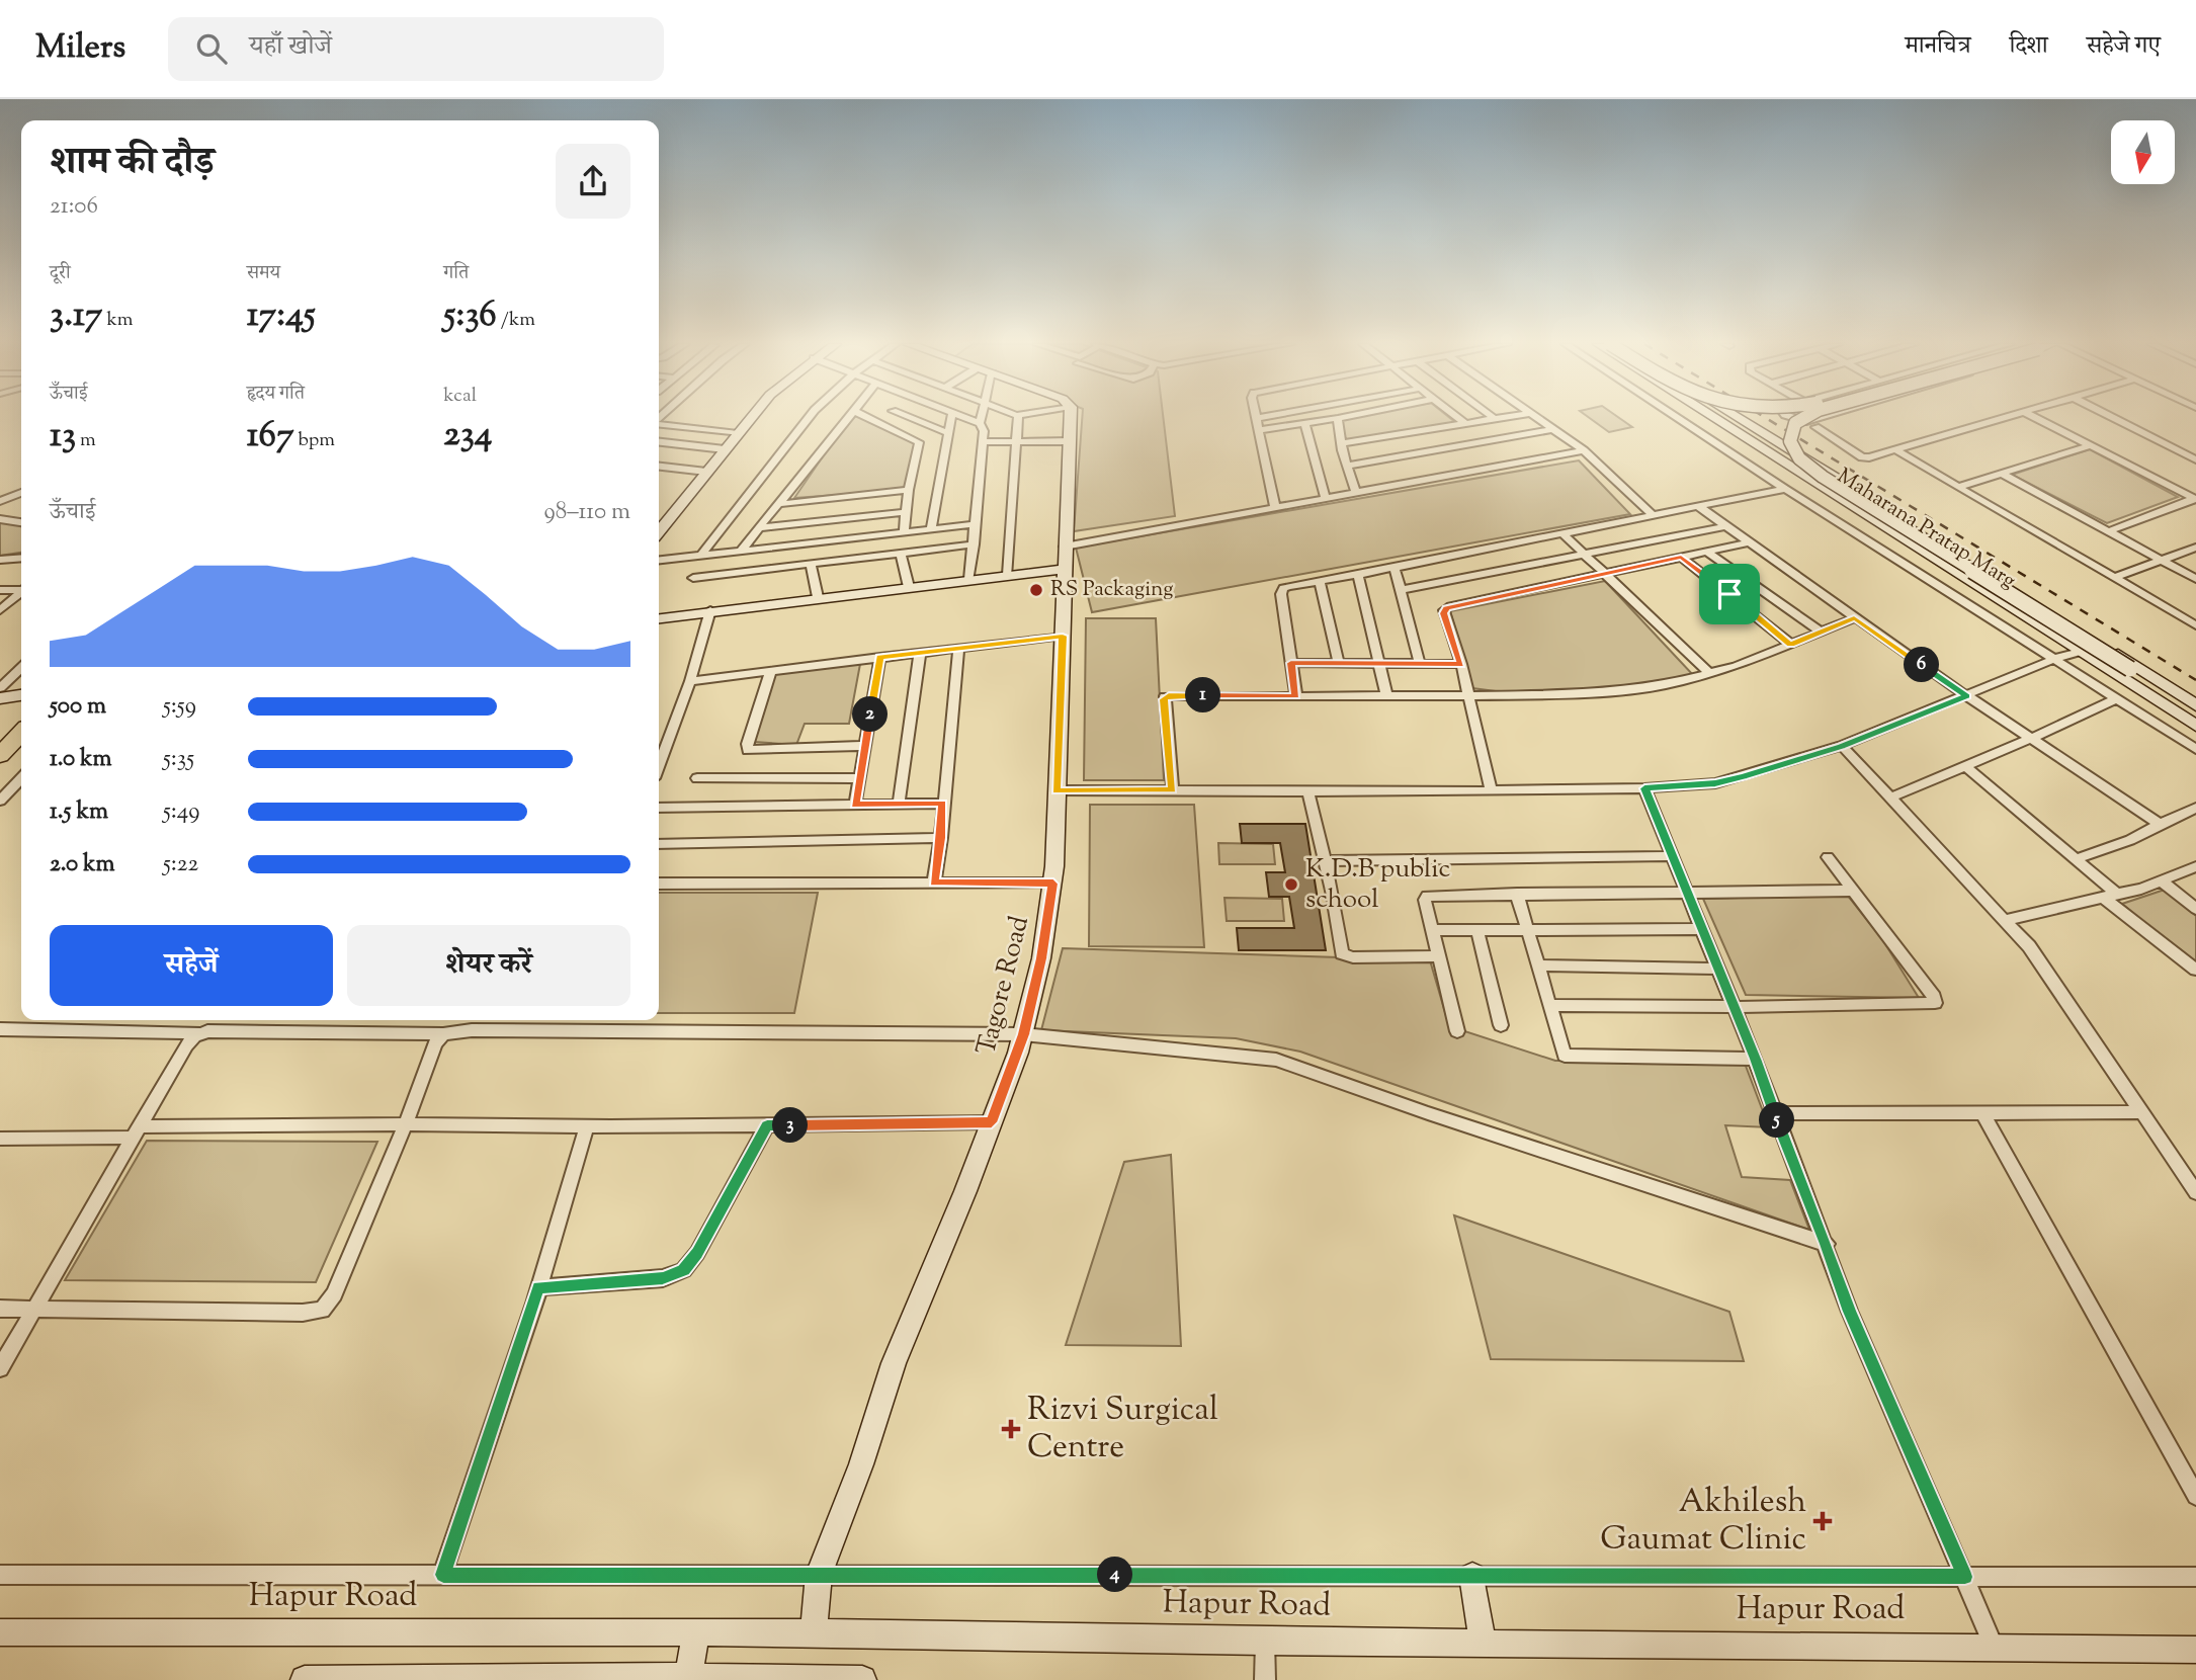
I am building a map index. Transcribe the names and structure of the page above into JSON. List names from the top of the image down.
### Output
{
  "streets": {
    "street": ["Maharana Pratap Marg", "Tagore Road", "Hapur Road"]
  },
  "crossings": [
    ["Tagore Road", "Hapur Road"]
  ],
  "places": {
    "other": ["RS Packaging", "K.D.B public school"],
    "health": ["Rizvi Surgical Centre", "Akhilesh Gaumat Clinic"]
  },
  "north": "bottom",
  "page": {
    "header": "Milers",
    "search": "यहाँ खोजें",
    "nav": ["मानचित्र", "दिशा", "सहेजे गए"],
    "heading": ["शाम की दौड़", "21:06"],
    "stats": [
      ["दूरी", "3.17 km"],
      ["समय", "17:45"],
      ["गति", "5:36 /km"],
      ["ऊँचाई", "13 m"],
      ["हृदय गति", "167 bpm"],
      ["kcal", "234"]
    ],
    "chart": ["ऊँचाई", "98–110 m"],
    "pins": [
      "6",
      "1",
      "2",
      "5",
      "3",
      "4"
    ],
    "list": [
      {
        "name": "500 m",
        "note": "5:59"
      },
      {
        "name": "1.0 km",
        "note": "5:35"
      },
      {
        "name": "1.5 km",
        "note": "5:49"
      },
      {
        "name": "2.0 km",
        "note": "5:22"
      }
    ],
    "buttons": ["सहेजें", "शेयर करें"]
  }
}
